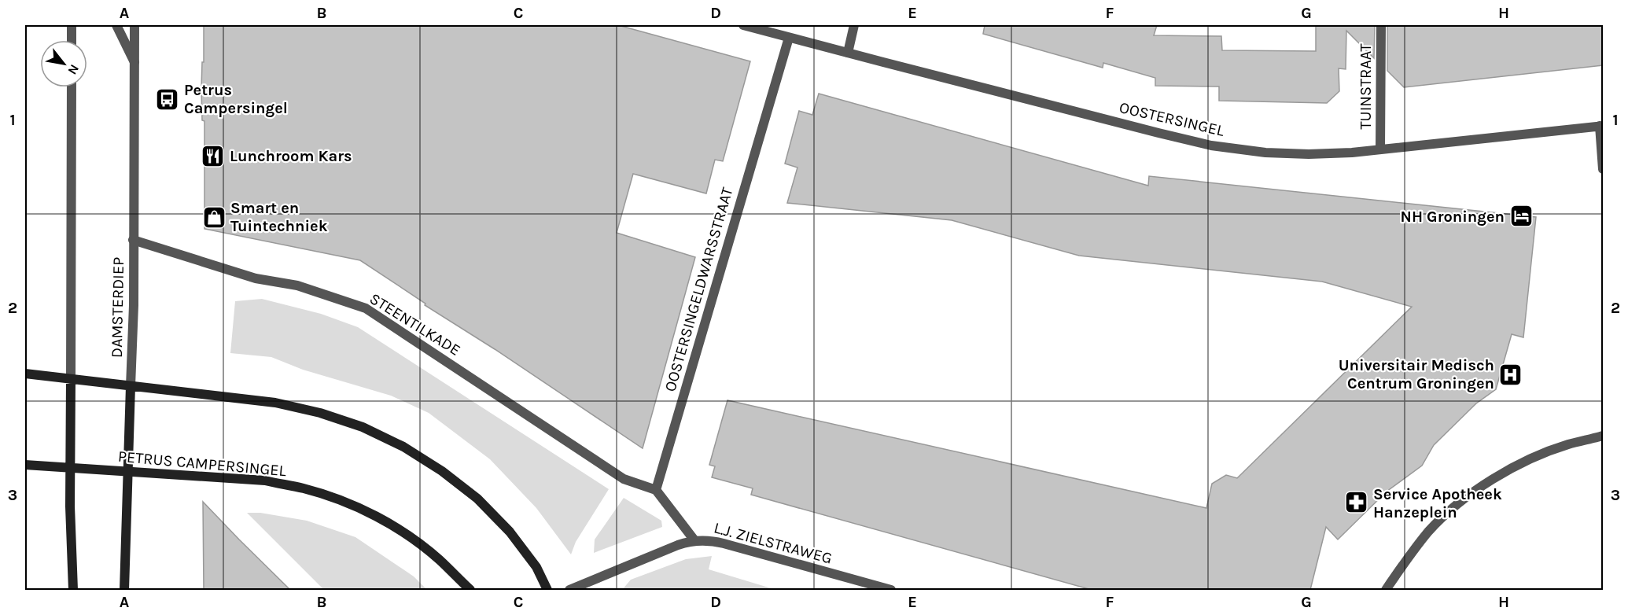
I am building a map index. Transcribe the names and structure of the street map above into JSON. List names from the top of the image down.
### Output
{
  "streets": {
    "main road": ["DAMSTERDIEP", "PETRUS CAMPERSINGEL"],
    "street": [
      "TUINSTRAAT",
      "OOSTERSINGEL",
      "OOSTERSINGELDWARSSTRAAT",
      "STEENTILKADE",
      "L.J. ZIELSTRAWEG"
    ]
  },
  "crossings": [
    ["TUINSTRAAT", "OOSTERSINGEL"],
    ["OOSTERSINGEL", "OOSTERSINGELDWARSSTRAAT"],
    ["OOSTERSINGELDWARSSTRAAT", "STEENTILKADE"],
    ["DAMSTERDIEP", "STEENTILKADE"],
    ["DAMSTERDIEP", "PETRUS CAMPERSINGEL"]
  ],
  "places": {
    "bus stop": ["Petrus Campersingel"],
    "restaurant": ["Lunchroom Kars"],
    "hotel": ["NH Groningen"],
    "shop": ["Smart en Tuintechniek"],
    "hospital": ["Universitair Medisch Centrum Groningen"],
    "pharmacy": ["Service Apotheek Hanzeplein"]
  },
  "north": "bottom right",
  "grid": {
    "columns": [
      "A",
      "B",
      "C",
      "D",
      "E",
      "F",
      "G",
      "H"
    ],
    "rows": ["1", "2", "3"]
  }
}
